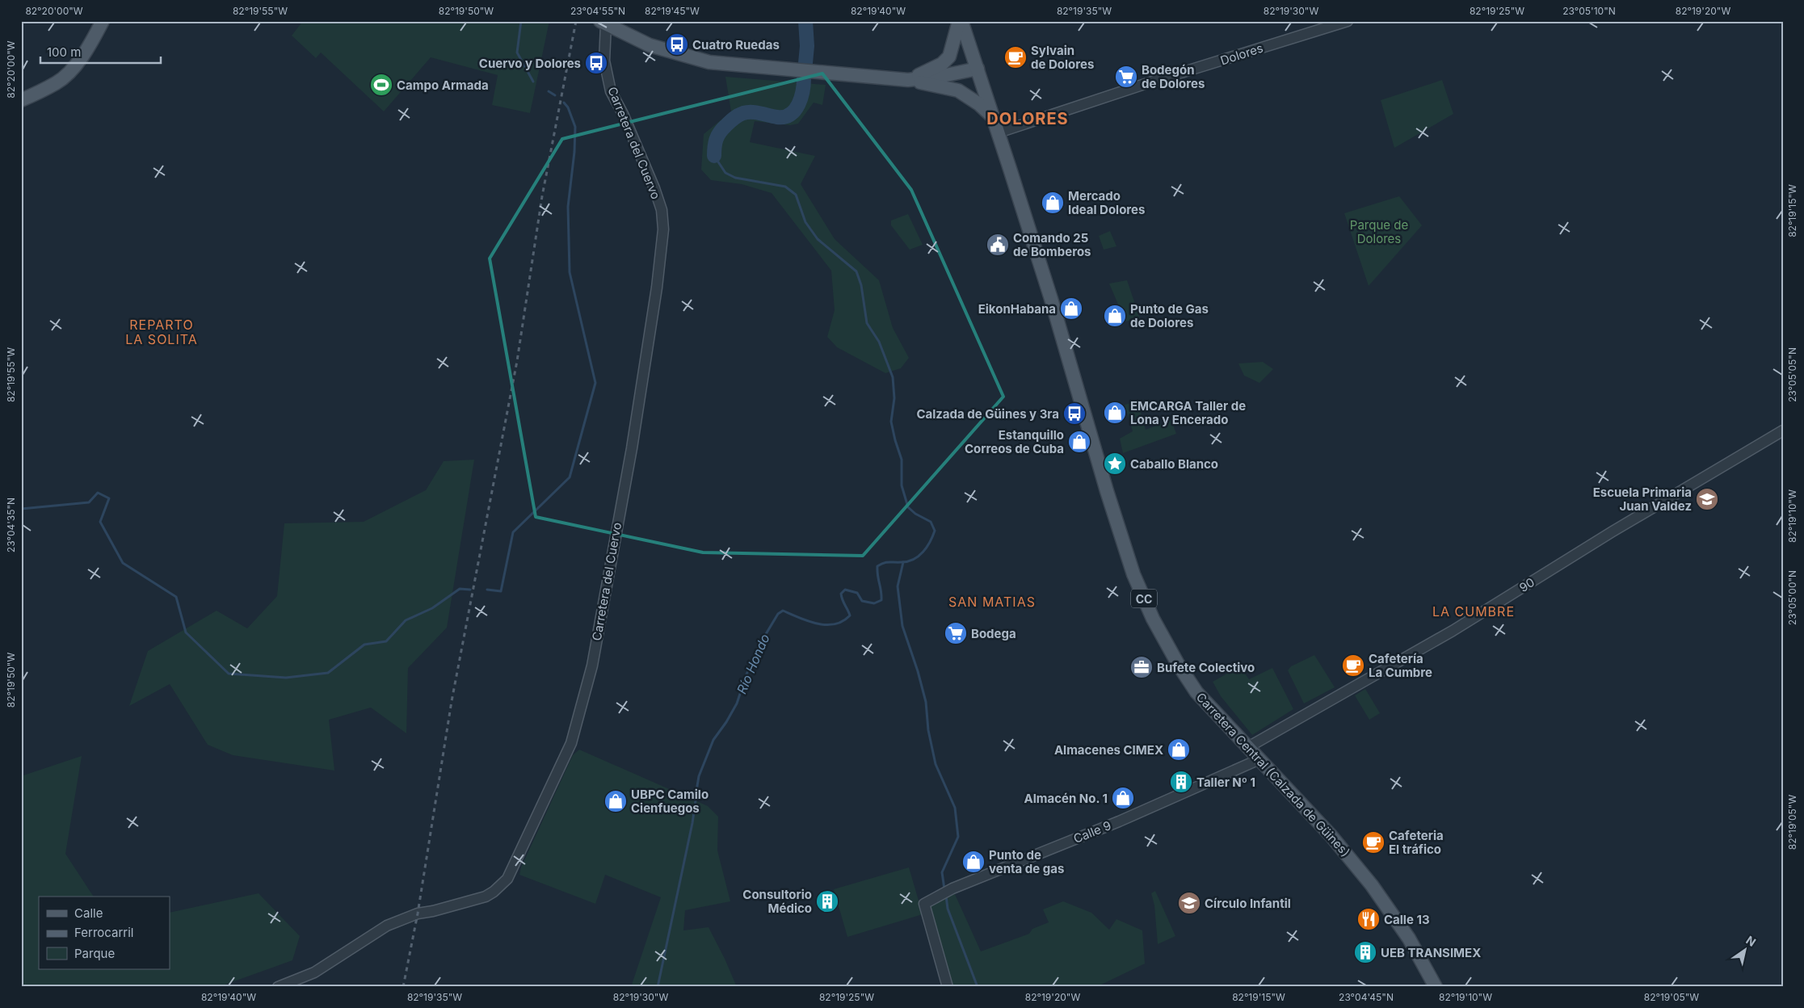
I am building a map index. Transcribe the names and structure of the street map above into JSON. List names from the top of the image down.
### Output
{
  "streets": {
    "main road": ["CC", "Carretera Central (Calzada de Güines)"],
    "street": [
      "Dolores",
      "Carretera del Cuervo",
      "90",
      "Calle 9"
    ]
  },
  "crossings": [
    ["Dolores", "Carretera Central (Calzada de Güines)"],
    ["90", "Carretera Central (Calzada de Güines)"],
    ["Carretera Central (Calzada de Güines)", "Calle 9"]
  ],
  "districts": [
    "DOLORES",
    "REPARTO LA SOLITA",
    "SAN MATIAS",
    "LA CUMBRE"
  ],
  "water": ["Río Hondo"],
  "parks": ["Parque de Dolores"],
  "places": {
    "bus stop": ["Cuatro Ruedas", "Cuervo y Dolores", "Calzada de Güines y 3ra"],
    "cafe": ["Sylvain de Dolores", "Cafetería La Cumbre", "Cafeteria El tráfico"],
    "supermarket": ["Bodegón de Dolores", "Bodega"],
    "sports": ["Campo Armada"],
    "shop": [
      "Mercado Ideal Dolores",
      "EikonHabana",
      "Punto de Gas de Dolores",
      "EMCARGA Taller de Lona y Encerado",
      "Estanquillo Correos de Cuba",
      "Almacenes CIMEX",
      "Almacén No. 1",
      "UBPC Camilo Cienfuegos",
      "Punto de venta de gas"
    ],
    "public building": ["Comando 25 de Bomberos"],
    "place": ["Caballo Blanco"],
    "school or university": ["Escuela Primaria Juan Valdez", "Círculo Infantil"],
    "office": ["Bufete Colectivo"],
    "building": ["Taller Nº 1", "Consultorio Médico", "UEB TRANSIMEX"],
    "restaurant": ["Calle 13"]
  },
  "legend": ["Calle", "Ferrocarril", "Parque"],
  "scale_bar": "100 m",
  "north": "top right",
  "coordinates": [
    "82°20'00\"W",
    "82°19'55\"W",
    "82°19'50\"W",
    "23°04'55\"N",
    "82°19'45\"W",
    "82°19'40\"W",
    "82°19'35\"W",
    "82°19'30\"W",
    "82°19'25\"W",
    "23°05'10\"N",
    "82°19'20\"W",
    "82°19'15\"W",
    "23°05'05\"N",
    "82°19'10\"W",
    "23°04'35\"N",
    "23°05'00\"N",
    "82°19'05\"W",
    "23°04'45\"N"
  ]
}
